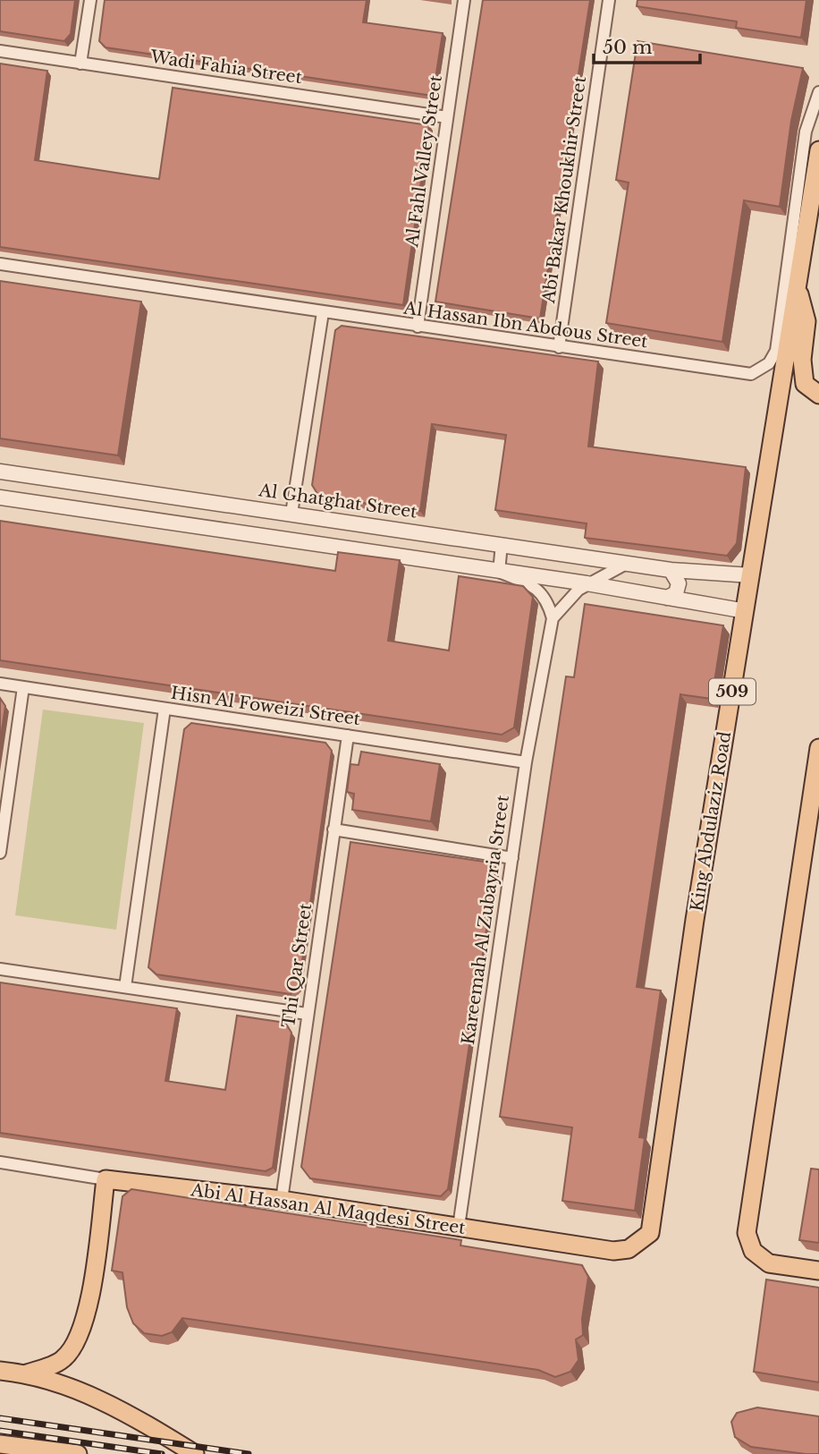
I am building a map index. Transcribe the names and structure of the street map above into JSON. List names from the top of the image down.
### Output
{
  "streets": {
    "main road": ["509", "King Abdulaziz Road", "Abi Al Hassan Al Maqdesi Street"],
    "street": [
      "Wadi Fahia Street",
      "Al Fahl Valley Street",
      "Abi Bakar Khoukhir Street",
      "Al Hassan Ibn Abdous Street",
      "Al Ghatghat Street",
      "Hisn Al Foweizi Street",
      "Kareemah Al Zubayria Street",
      "Thi Qar Street"
    ]
  },
  "crossings": [
    ["Wadi Fahia Street", "Al Fahl Valley Street"],
    ["Al Fahl Valley Street", "Al Hassan Ibn Abdous Street"],
    ["Abi Bakar Khoukhir Street", "Al Hassan Ibn Abdous Street"],
    ["Al Ghatghat Street", "King Abdulaziz Road"],
    ["Hisn Al Foweizi Street", "Kareemah Al Zubayria Street"],
    ["Hisn Al Foweizi Street", "Thi Qar Street"],
    ["King Abdulaziz Road", "Abi Al Hassan Al Maqdesi Street"],
    ["Kareemah Al Zubayria Street", "Abi Al Hassan Al Maqdesi Street"],
    ["Thi Qar Street", "Abi Al Hassan Al Maqdesi Street"]
  ],
  "scale_bar": "50 m"
}
